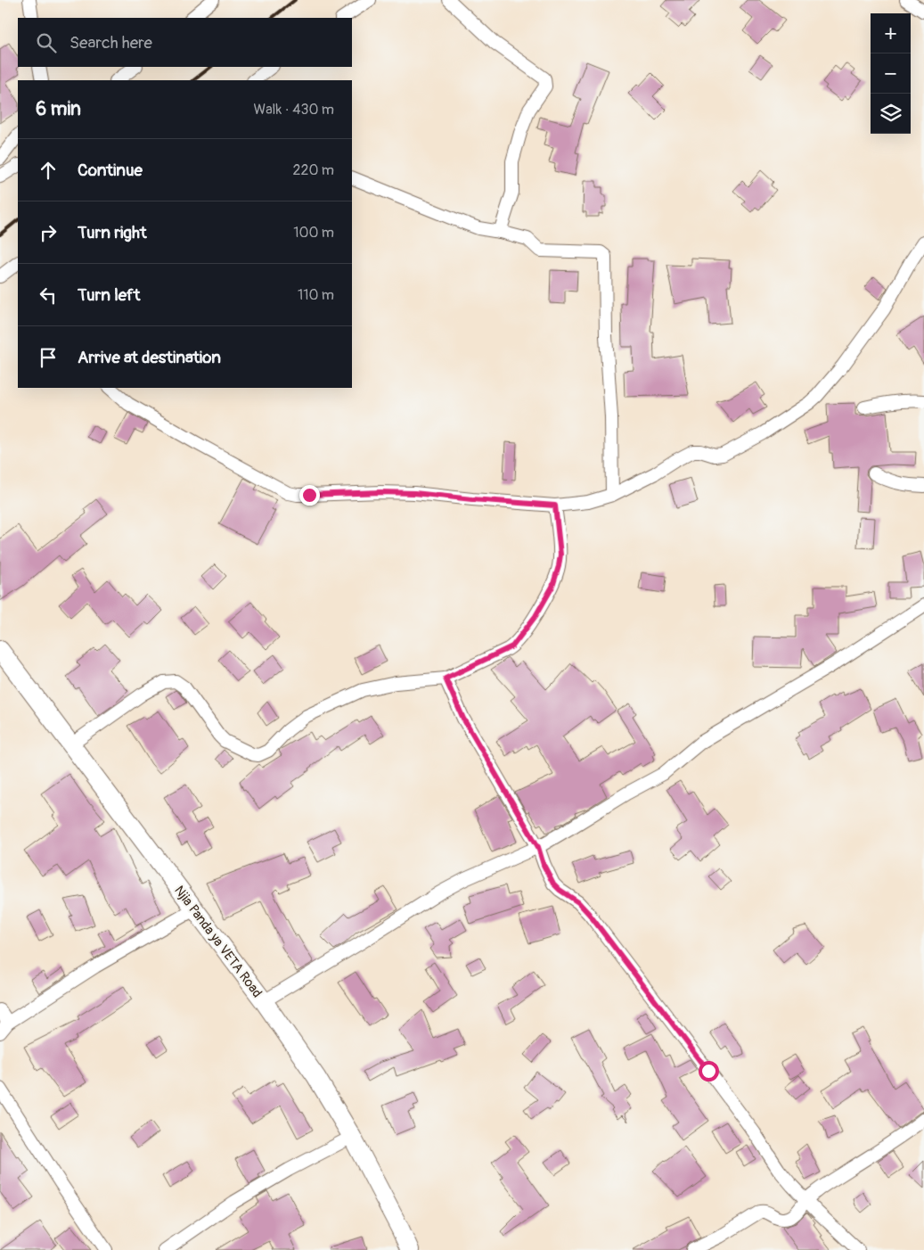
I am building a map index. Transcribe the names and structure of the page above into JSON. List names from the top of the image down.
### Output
{
  "streets": {
    "street": ["Njia Panda ya VETA Road"]
  },
  "page": {
    "map_buttons": ["+", "−"],
    "search": "Search here",
    "heading": ["6 min", "Walk · 430 m"],
    "list": [
      ["Continue", "220 m"],
      ["Turn right", "100 m"],
      ["Turn left", "110 m"],
      "Arrive at destination"
    ]
  }
}
